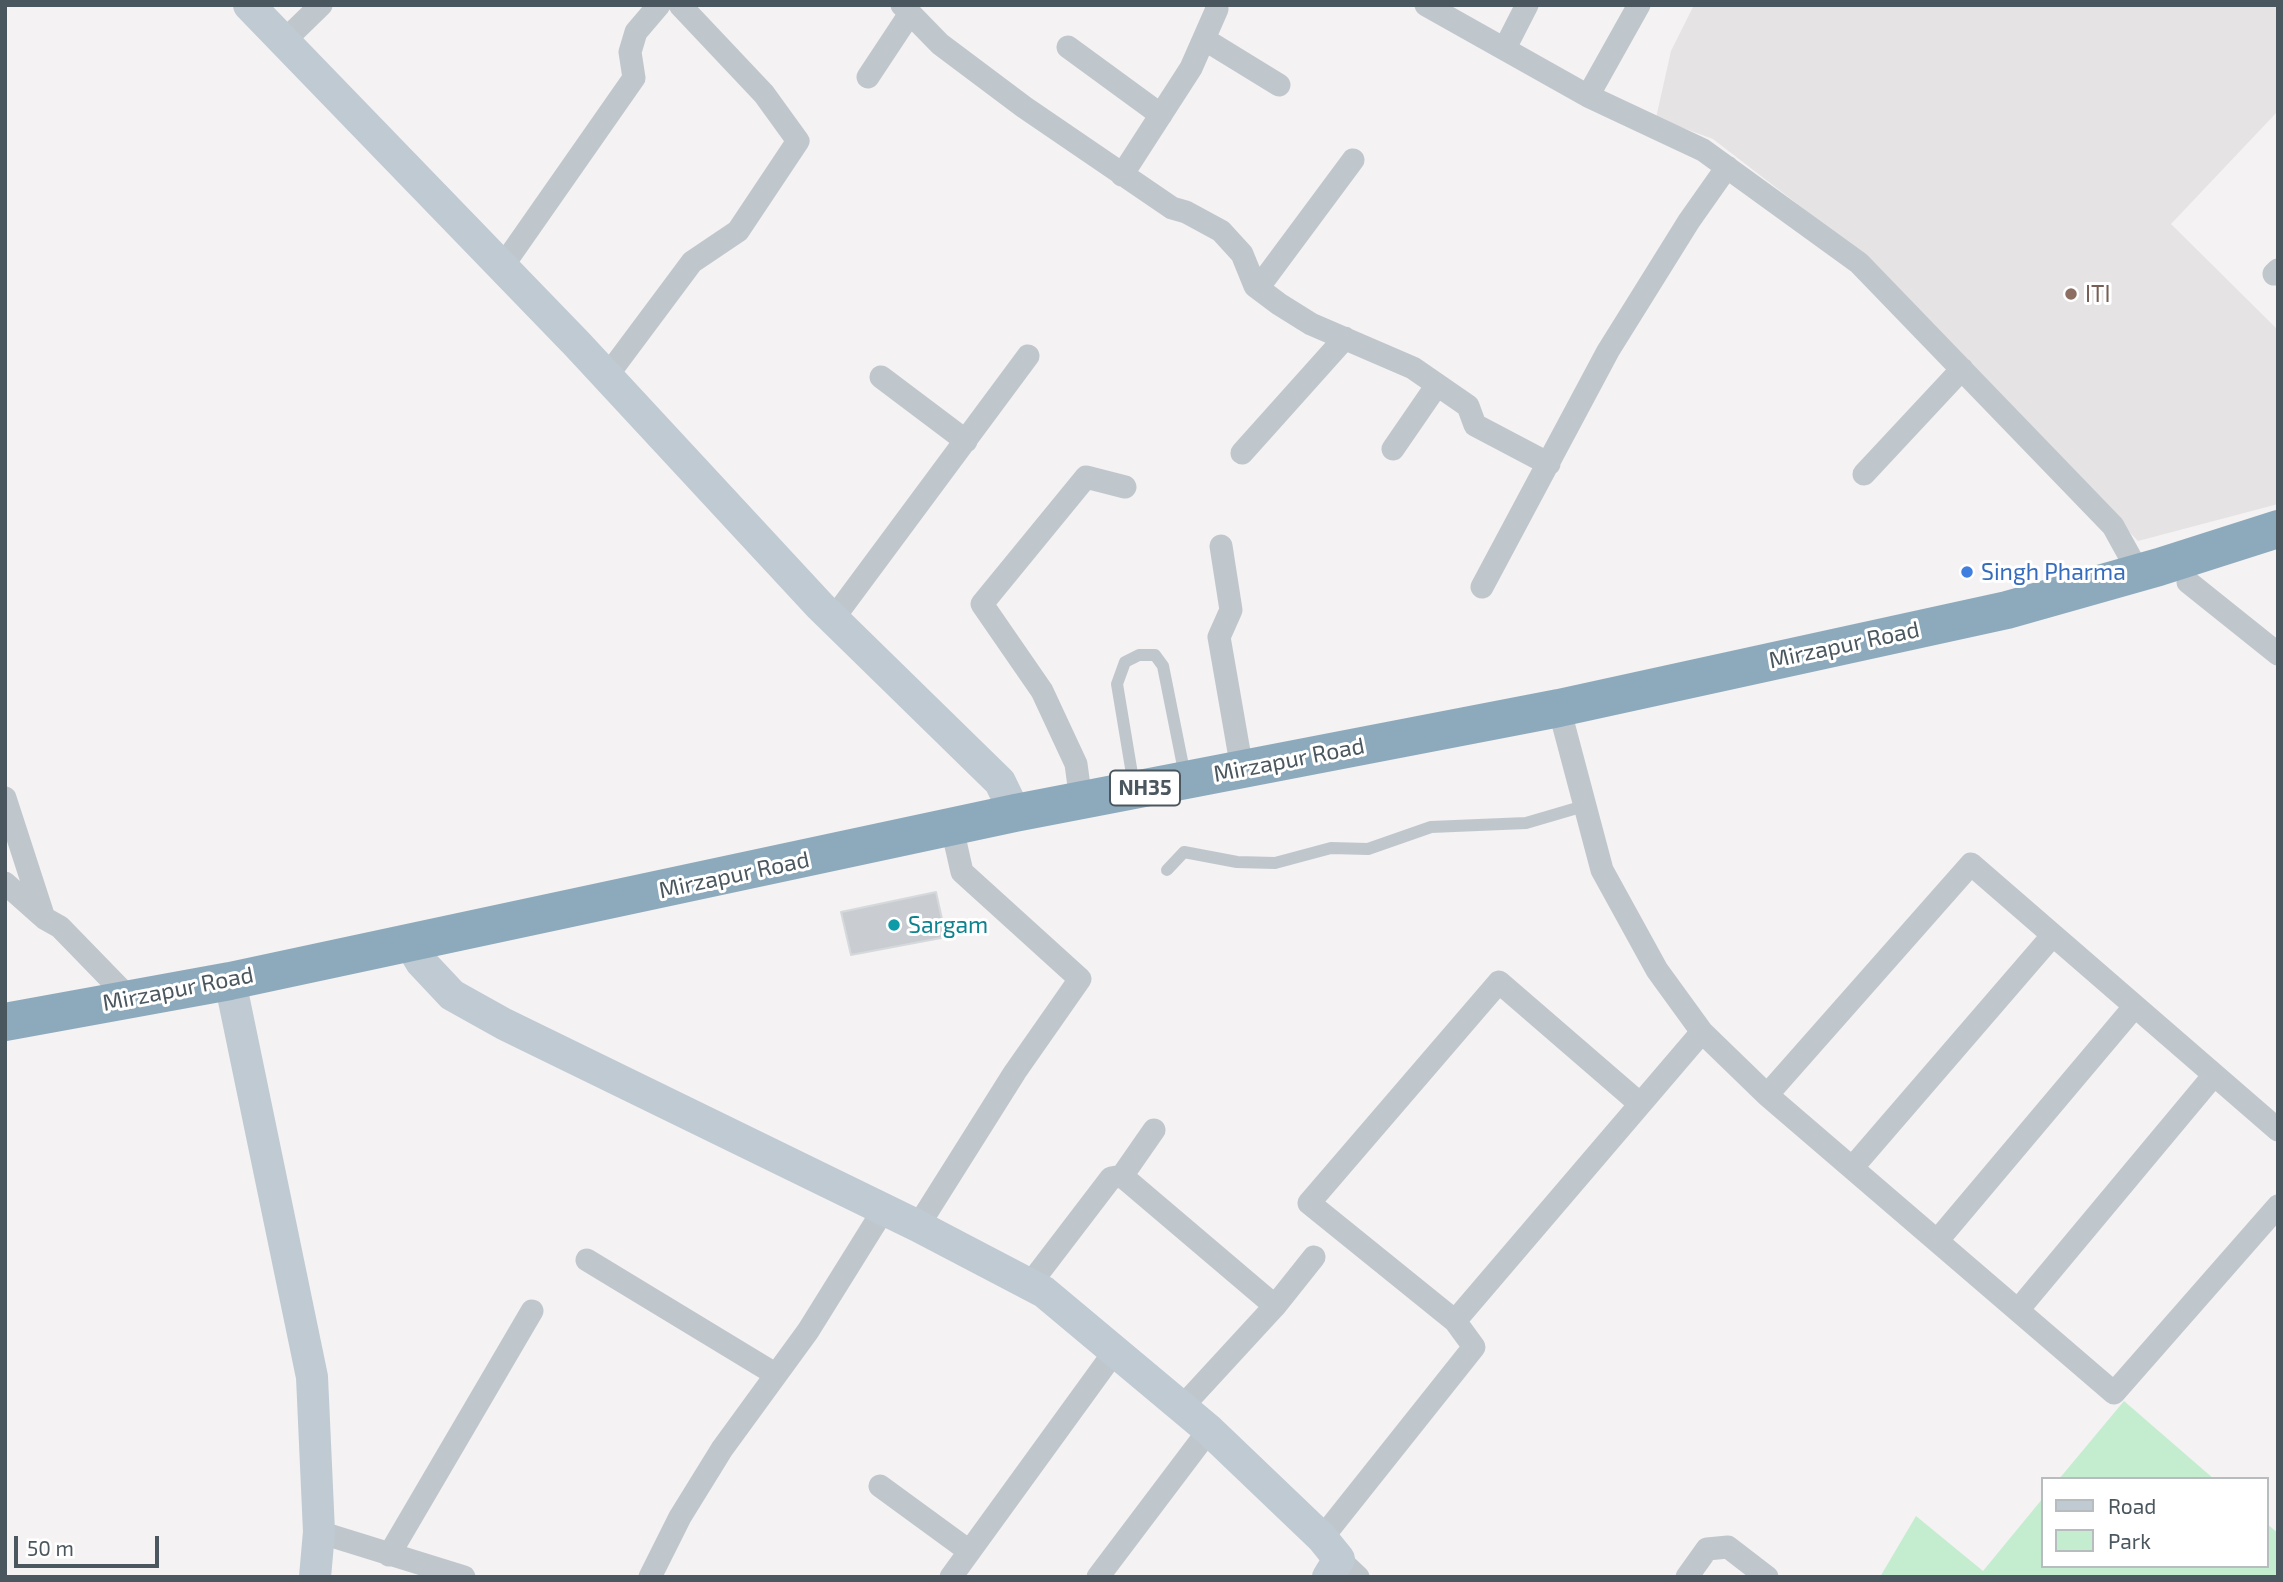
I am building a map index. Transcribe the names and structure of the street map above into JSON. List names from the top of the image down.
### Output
{
  "streets": {
    "highway": ["Mirzapur Road", "NH35"]
  },
  "places": ["ITI", "Singh Pharma", "Sargam"],
  "legend": ["Road", "Park"],
  "scale_bar": "50 m"
}
